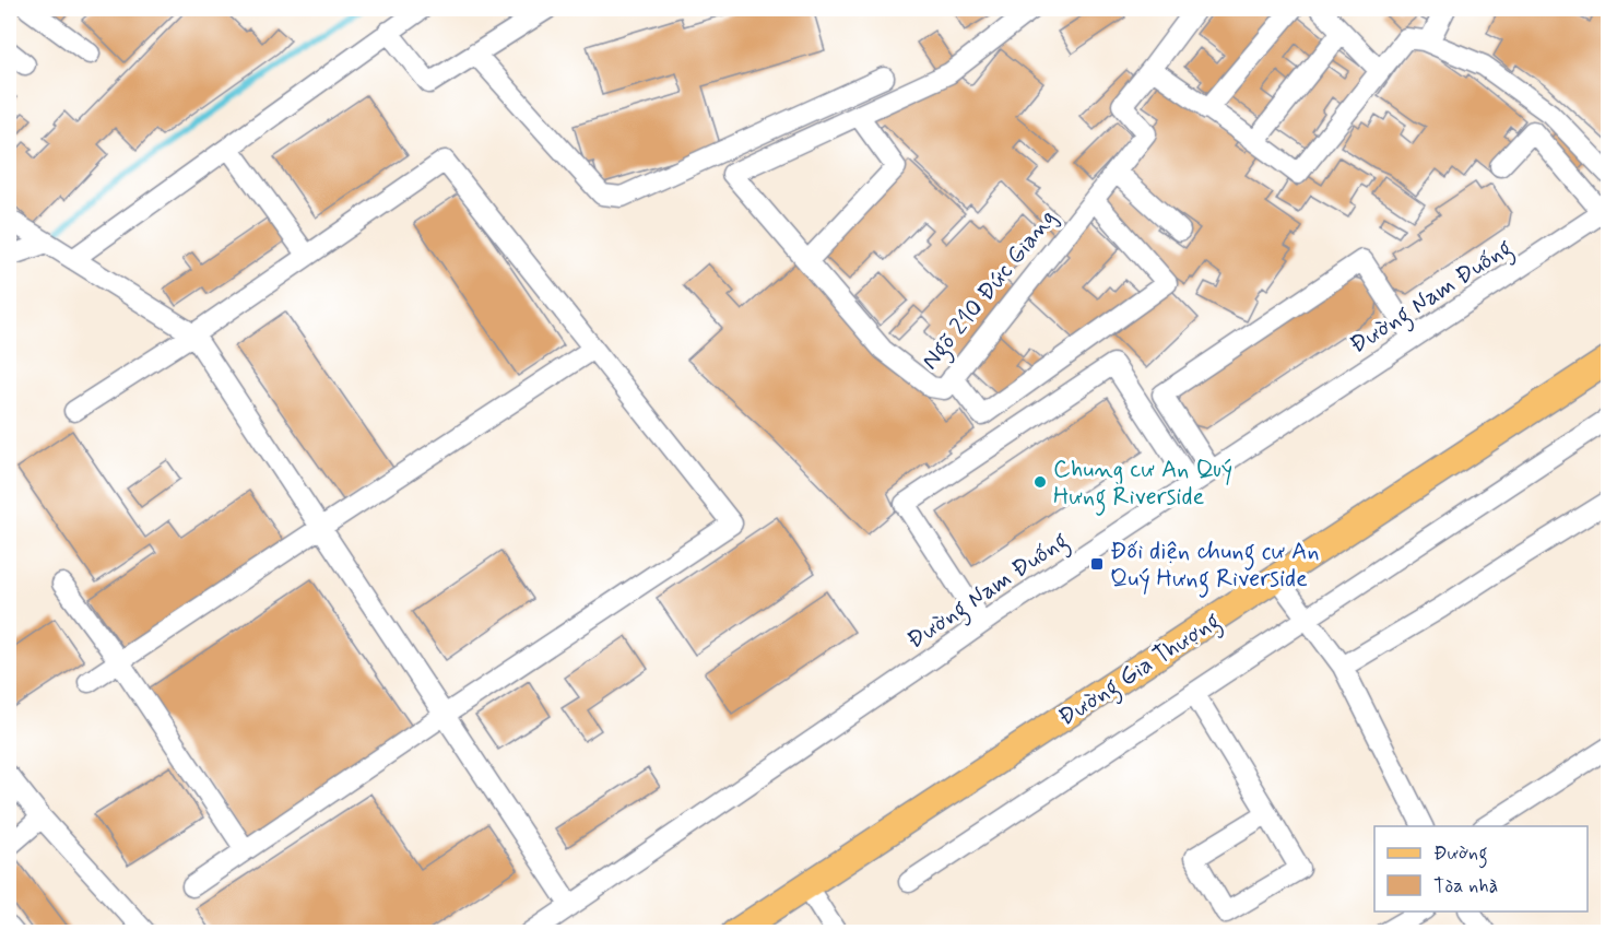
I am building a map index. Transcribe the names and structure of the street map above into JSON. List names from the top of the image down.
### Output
{
  "streets": {
    "main road": ["Đường Gia Thượng"],
    "street": ["Ngõ 210 Đức Giang", "Đường Nam Đuống"]
  },
  "places": {
    "other": ["Chung cư An Quý Hưng Riverside"],
    "transit": ["Đối diện chung cư An Quý Hưng Riverside"]
  },
  "legend": ["Đường", "Tòa nhà"]
}
